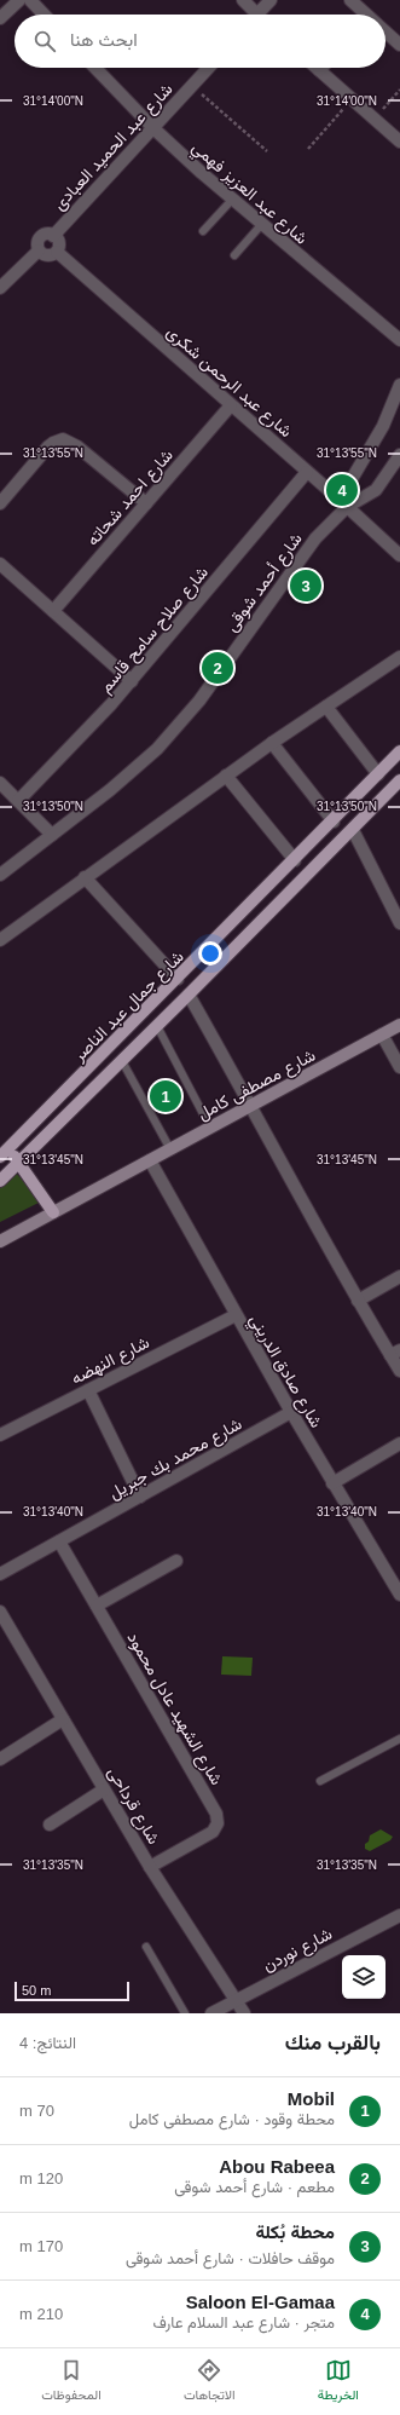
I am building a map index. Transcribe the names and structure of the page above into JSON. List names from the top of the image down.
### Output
{
  "streets": {
    "main road": ["شارع جمال عبد الناصر", "شارع مصطفى كامل"],
    "street": [
      "شارع عبد الحميد العبادى",
      "شارع عبد العزيز فهمي",
      "شارع عبد الرحمن شكرى",
      "شارع احمد شحاته",
      "شارع أحمد شوقى",
      "شارع صلاح سامح قاسم",
      "شارع النهضه",
      "شارع صادق الدريني",
      "شارع محمد بك جبريل",
      "شارع الشهيد عادل محمود",
      "شارع قرداحى",
      "شارع نوردن"
    ]
  },
  "crossings": [
    ["شارع عبد الحميد العبادى", "شارع عبد العزيز فهمي"],
    ["شارع عبد الحميد العبادى", "شارع عبد الرحمن شكرى"],
    ["شارع عبد الرحمن شكرى", "شارع احمد شحاته"],
    ["شارع عبد الرحمن شكرى", "شارع أحمد شوقى"],
    ["شارع عبد الرحمن شكرى", "شارع صلاح سامح قاسم"],
    ["شارع مصطفى كامل", "شارع صادق الدريني"],
    ["شارع النهضه", "شارع صادق الدريني"],
    ["شارع صادق الدريني", "شارع محمد بك جبريل"],
    ["شارع محمد بك جبريل", "شارع الشهيد عادل محمود"],
    ["شارع الشهيد عادل محمود", "شارع قرداحى"],
    ["شارع قرداحى", "شارع نوردن"]
  ],
  "scale_bar": "50 m",
  "page": {
    "search": "ابحث هنا",
    "pins": [
      "4",
      "3",
      "2",
      "1"
    ],
    "scale": "50 m",
    "heading": ["بالقرب منك", "النتائج: 4"],
    "list": [
      {
        "mark": "1",
        "name": "Mobil",
        "note": "محطة وقود · شارع مصطفى كامل",
        "value": "70 m"
      },
      {
        "mark": "2",
        "name": "Abou Rabeea",
        "note": "مطعم · شارع أحمد شوقى",
        "value": "120 m"
      },
      {
        "mark": "3",
        "name": "محطة بُكلة",
        "note": "موقف حافلات · شارع أحمد شوقى",
        "value": "170 m"
      },
      {
        "mark": "4",
        "name": "Saloon El-Gamaa",
        "note": "متجر · شارع عبد السلام عارف",
        "value": "210 m"
      }
    ],
    "nav": ["الخريطة", "الاتجاهات", "المحفوظات"]
  },
  "coordinates": [
    "31°14'00\"N",
    "31°13'55\"N",
    "31°13'50\"N",
    "31°13'45\"N",
    "31°13'40\"N",
    "31°13'35\"N"
  ]
}
